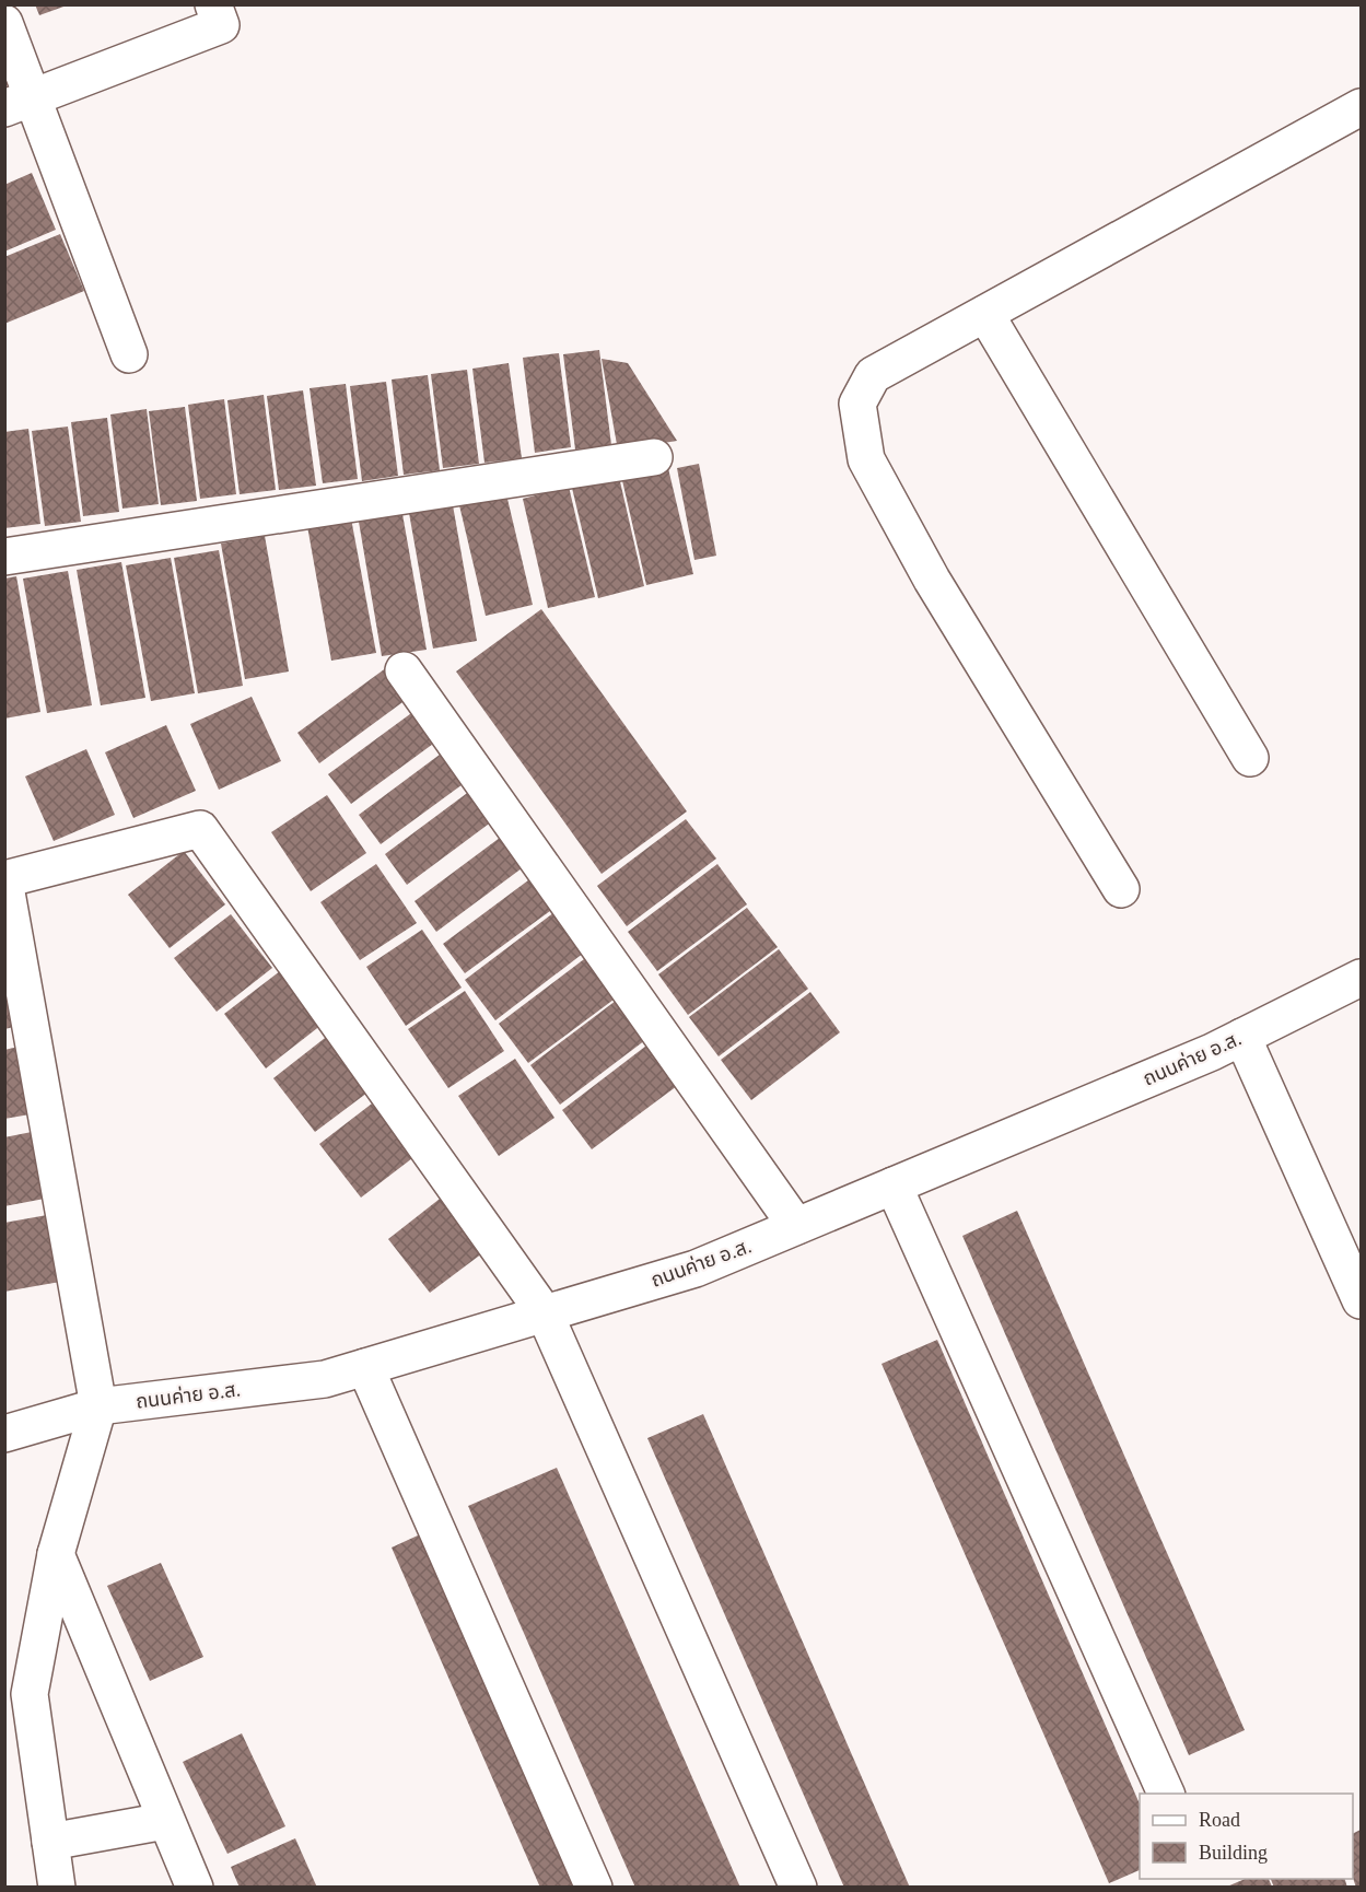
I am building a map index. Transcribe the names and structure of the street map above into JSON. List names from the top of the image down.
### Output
{
  "streets": {
    "street": ["ถนนค่าย อ.ส."]
  },
  "legend": ["Road", "Building"]
}
